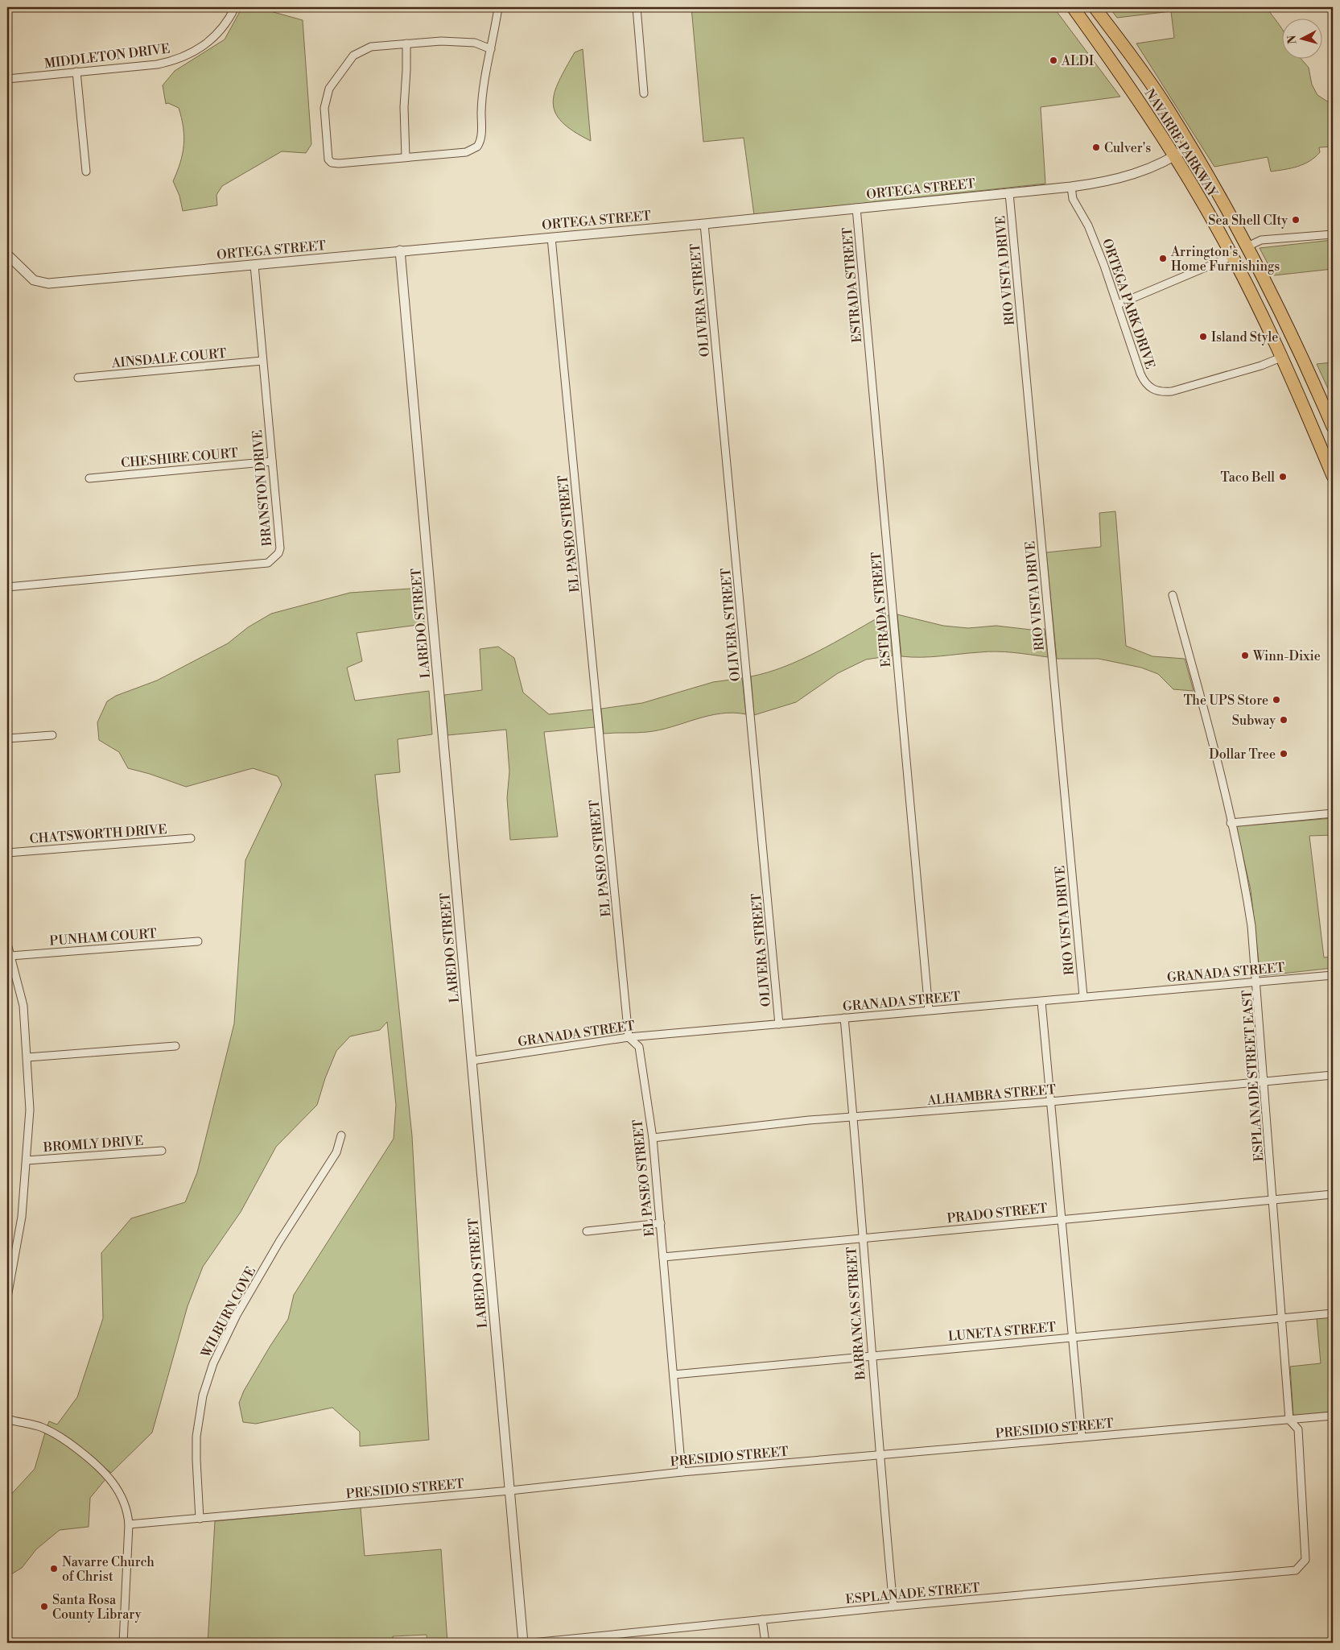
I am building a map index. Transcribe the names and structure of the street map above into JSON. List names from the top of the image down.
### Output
{
  "streets": {
    "highway": ["NAVARRE PARKWAY"],
    "street": [
      "MIDDLETON DRIVE",
      "ORTEGA STREET",
      "RIO VISTA DRIVE",
      "ESTRADA STREET",
      "OLIVERA STREET",
      "ORTEGA PARK DRIVE",
      "AINSDALE COURT",
      "CHESHIRE COURT",
      "BRANSTON DRIVE",
      "EL PASEO STREET",
      "LAREDO STREET",
      "CHATSWORTH DRIVE",
      "PUNHAM COURT",
      "GRANADA STREET",
      "ESPLANADE STREET EAST",
      "ALHAMBRA STREET",
      "BROMLY DRIVE",
      "PRADO STREET",
      "WILBURN COVE",
      "BARRANCAS STREET",
      "LUNETA STREET",
      "PRESIDIO STREET",
      "ESPLANADE STREET"
    ]
  },
  "crossings": [
    ["NAVARRE PARKWAY", "ORTEGA STREET"],
    ["NAVARRE PARKWAY", "ORTEGA PARK DRIVE"],
    ["ORTEGA STREET", "RIO VISTA DRIVE"],
    ["ORTEGA STREET", "ESTRADA STREET"],
    ["ORTEGA STREET", "OLIVERA STREET"],
    ["ORTEGA STREET", "ORTEGA PARK DRIVE"],
    ["ORTEGA STREET", "BRANSTON DRIVE"],
    ["ORTEGA STREET", "EL PASEO STREET"],
    ["ORTEGA STREET", "LAREDO STREET"],
    ["RIO VISTA DRIVE", "GRANADA STREET"],
    ["ESTRADA STREET", "GRANADA STREET"],
    ["OLIVERA STREET", "GRANADA STREET"],
    ["AINSDALE COURT", "BRANSTON DRIVE"],
    ["CHESHIRE COURT", "BRANSTON DRIVE"],
    ["EL PASEO STREET", "GRANADA STREET"],
    ["EL PASEO STREET", "ALHAMBRA STREET"],
    ["EL PASEO STREET", "PRADO STREET"],
    ["EL PASEO STREET", "LUNETA STREET"],
    ["EL PASEO STREET", "PRESIDIO STREET"],
    ["LAREDO STREET", "GRANADA STREET"],
    ["LAREDO STREET", "PRESIDIO STREET"],
    ["GRANADA STREET", "ESPLANADE STREET EAST"],
    ["GRANADA STREET", "BARRANCAS STREET"],
    ["ESPLANADE STREET EAST", "ALHAMBRA STREET"],
    ["ESPLANADE STREET EAST", "PRADO STREET"],
    ["ESPLANADE STREET EAST", "LUNETA STREET"],
    ["ESPLANADE STREET EAST", "PRESIDIO STREET"],
    ["ESPLANADE STREET EAST", "ESPLANADE STREET"],
    ["ALHAMBRA STREET", "BARRANCAS STREET"],
    ["PRADO STREET", "BARRANCAS STREET"],
    ["WILBURN COVE", "PRESIDIO STREET"],
    ["BARRANCAS STREET", "LUNETA STREET"],
    ["BARRANCAS STREET", "PRESIDIO STREET"],
    ["BARRANCAS STREET", "ESPLANADE STREET"],
    ["PRESIDIO STREET", "ESPLANADE STREET"]
  ],
  "places": [
    "ALDI",
    "Culver's",
    "Sea Shell CIty",
    "Arrington's Home Furnishings",
    "Island Style",
    "Taco Bell",
    "Winn-Dixie",
    "The UPS Store",
    "Subway",
    "Dollar Tree",
    "Navarre Church of Christ",
    "Santa Rosa County Library"
  ],
  "north": "left"
}
